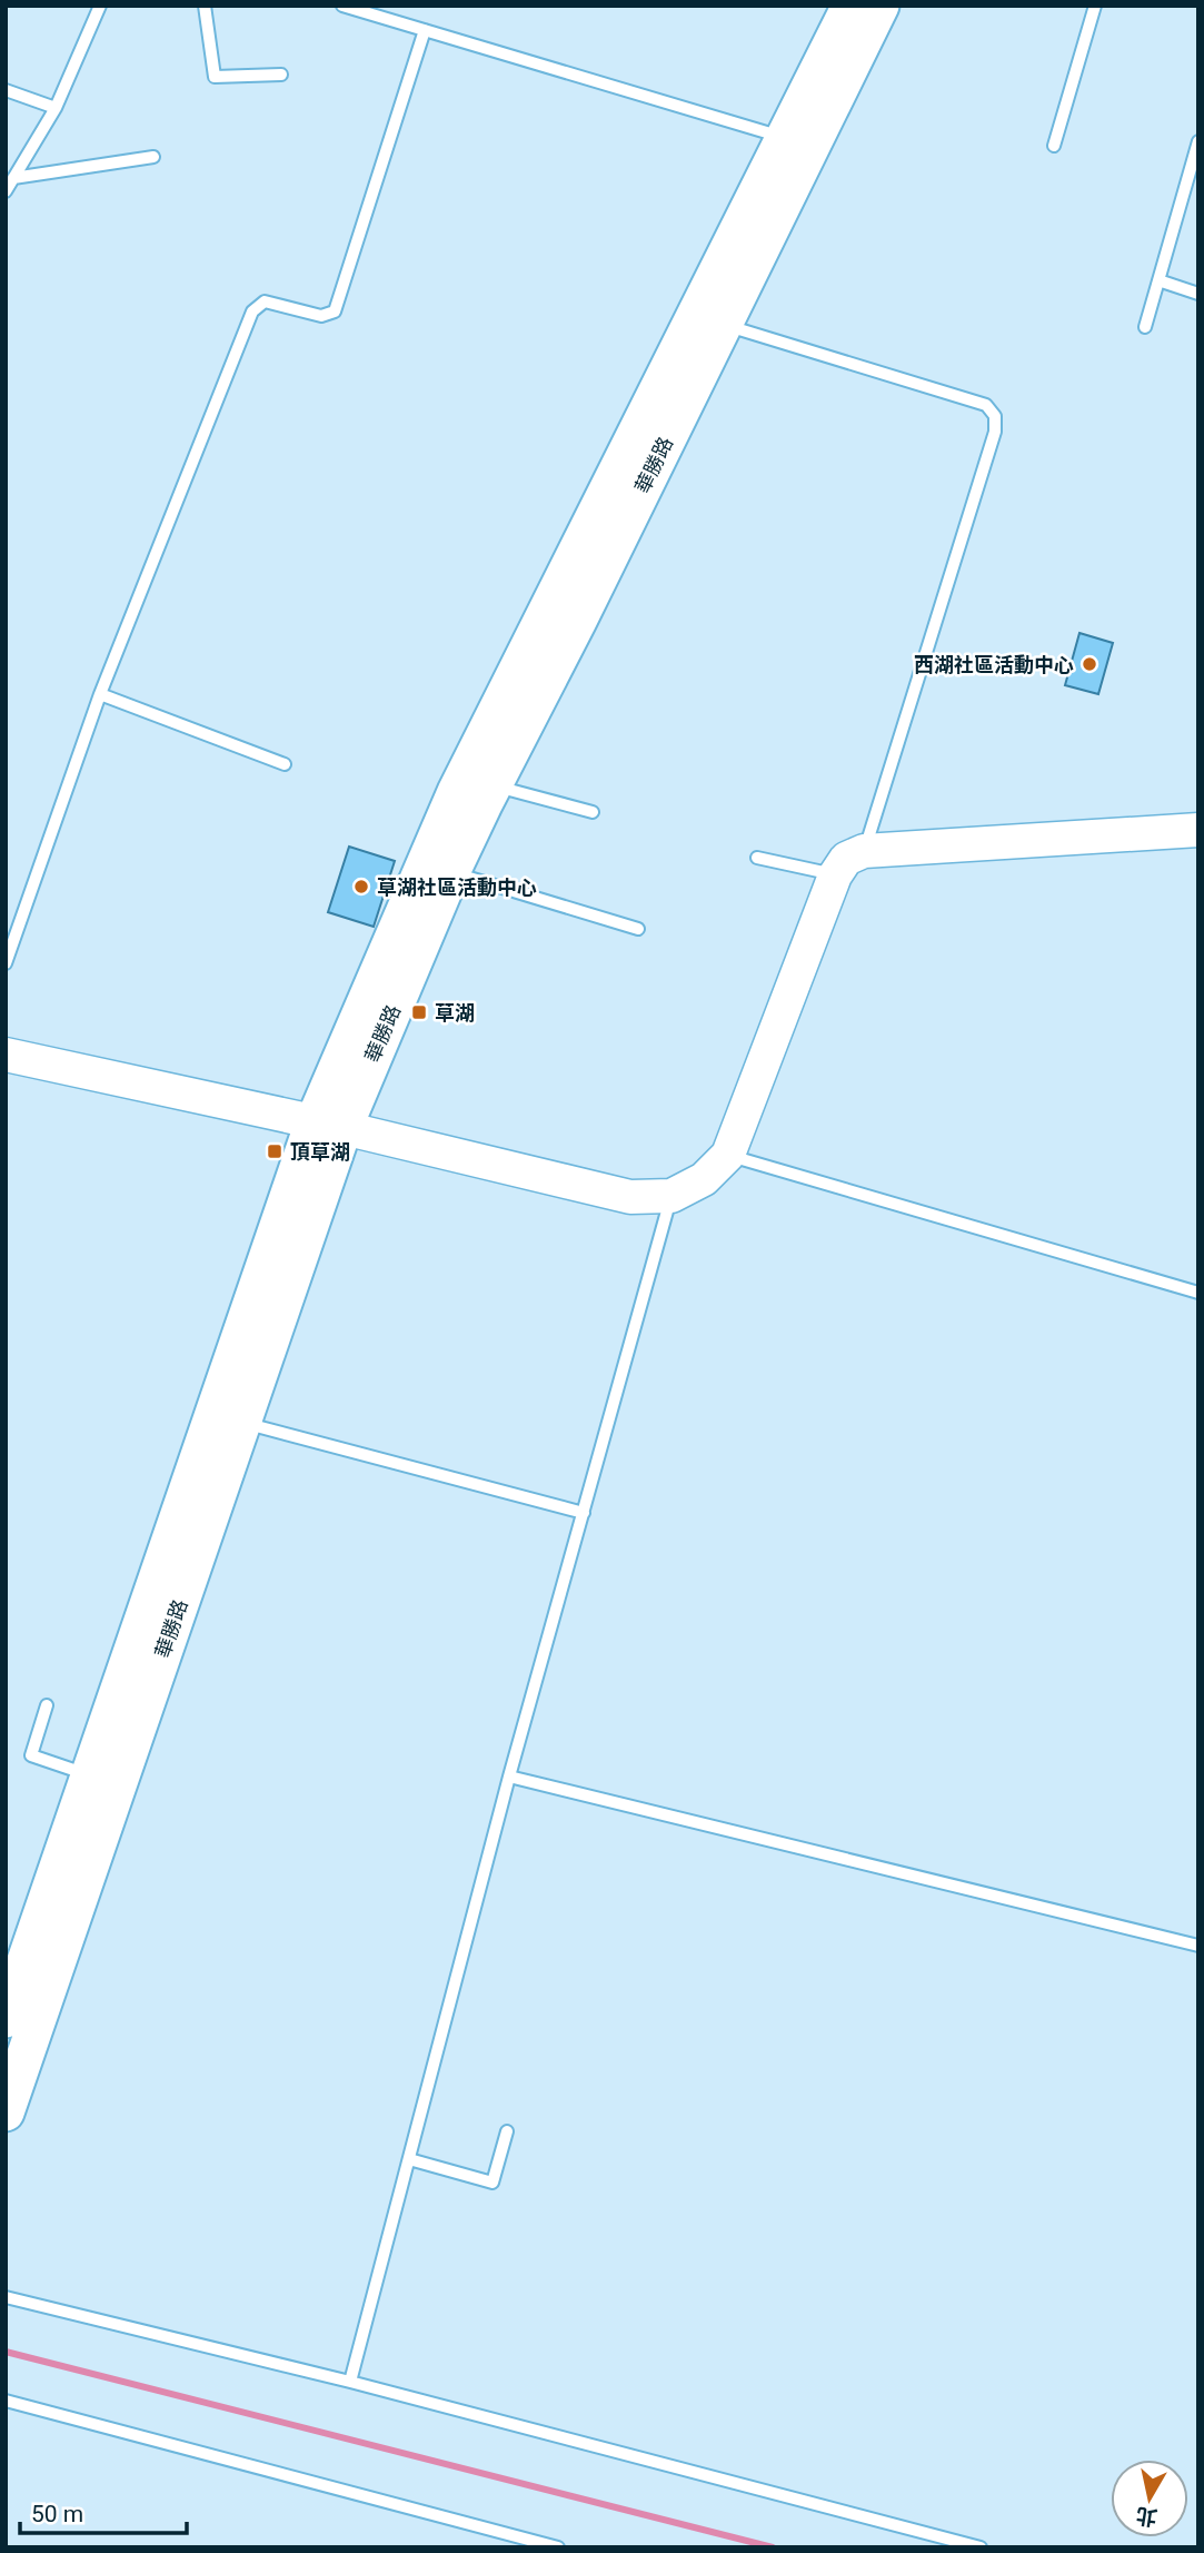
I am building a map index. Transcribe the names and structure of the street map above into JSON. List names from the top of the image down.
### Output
{
  "streets": {
    "main road": ["華勝路"]
  },
  "places": {
    "other": ["西湖社區活動中心", "草湖社區活動中心"],
    "transit": ["草湖", "頂草湖"]
  },
  "scale_bar": "50 m",
  "north": "bottom"
}
